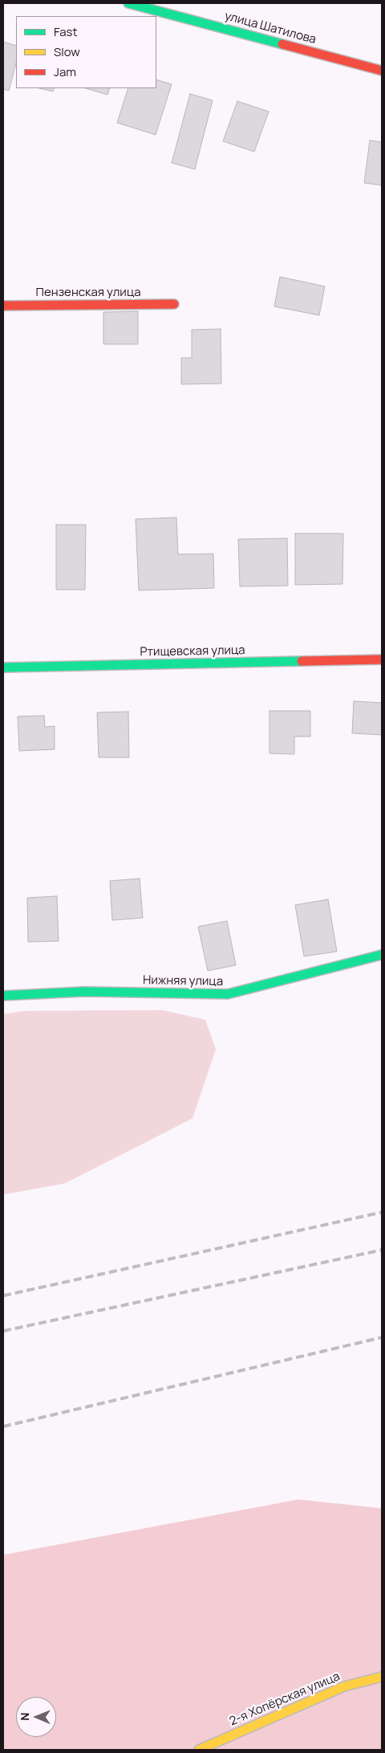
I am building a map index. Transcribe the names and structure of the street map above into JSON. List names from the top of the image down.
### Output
{
  "streets": {
    "street": [
      "улица Шатилова",
      "Пензенская улица",
      "Ртищевская улица",
      "Нижняя улица",
      "2-я Хопёрская улица"
    ]
  },
  "legend": ["Fast", "Slow", "Jam"],
  "north": "left"
}
